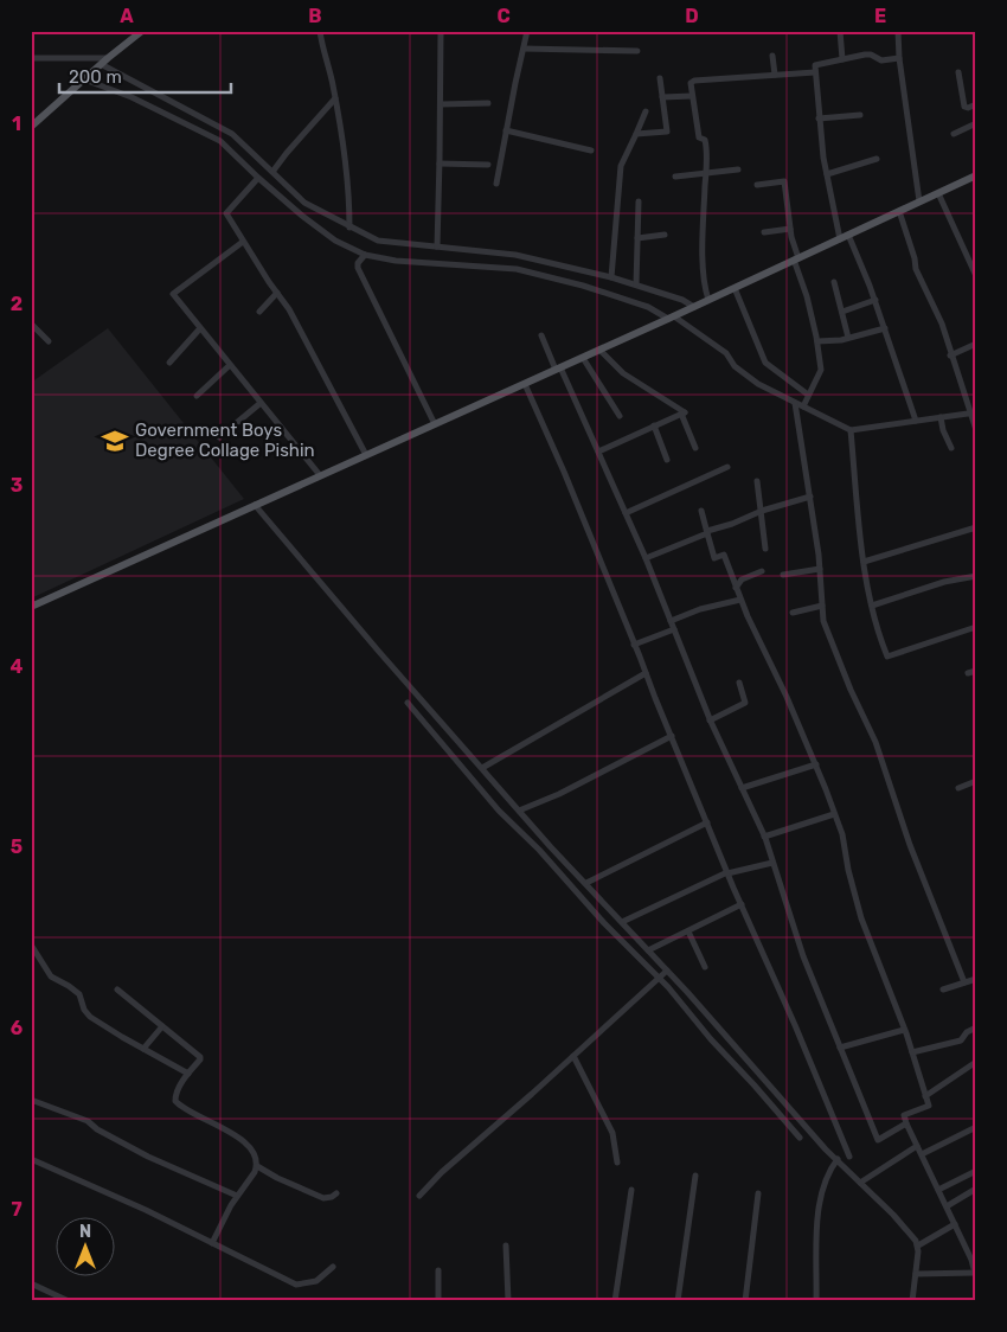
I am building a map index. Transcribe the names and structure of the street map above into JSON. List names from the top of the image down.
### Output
{
  "places": {
    "school or university": ["Government Boys Degree Collage Pishin"]
  },
  "scale_bar": "200 m",
  "north": "top",
  "grid": {
    "columns": [
      "A",
      "B",
      "C",
      "D",
      "E"
    ],
    "rows": [
      "1",
      "2",
      "3",
      "4",
      "5",
      "6",
      "7"
    ]
  }
}
